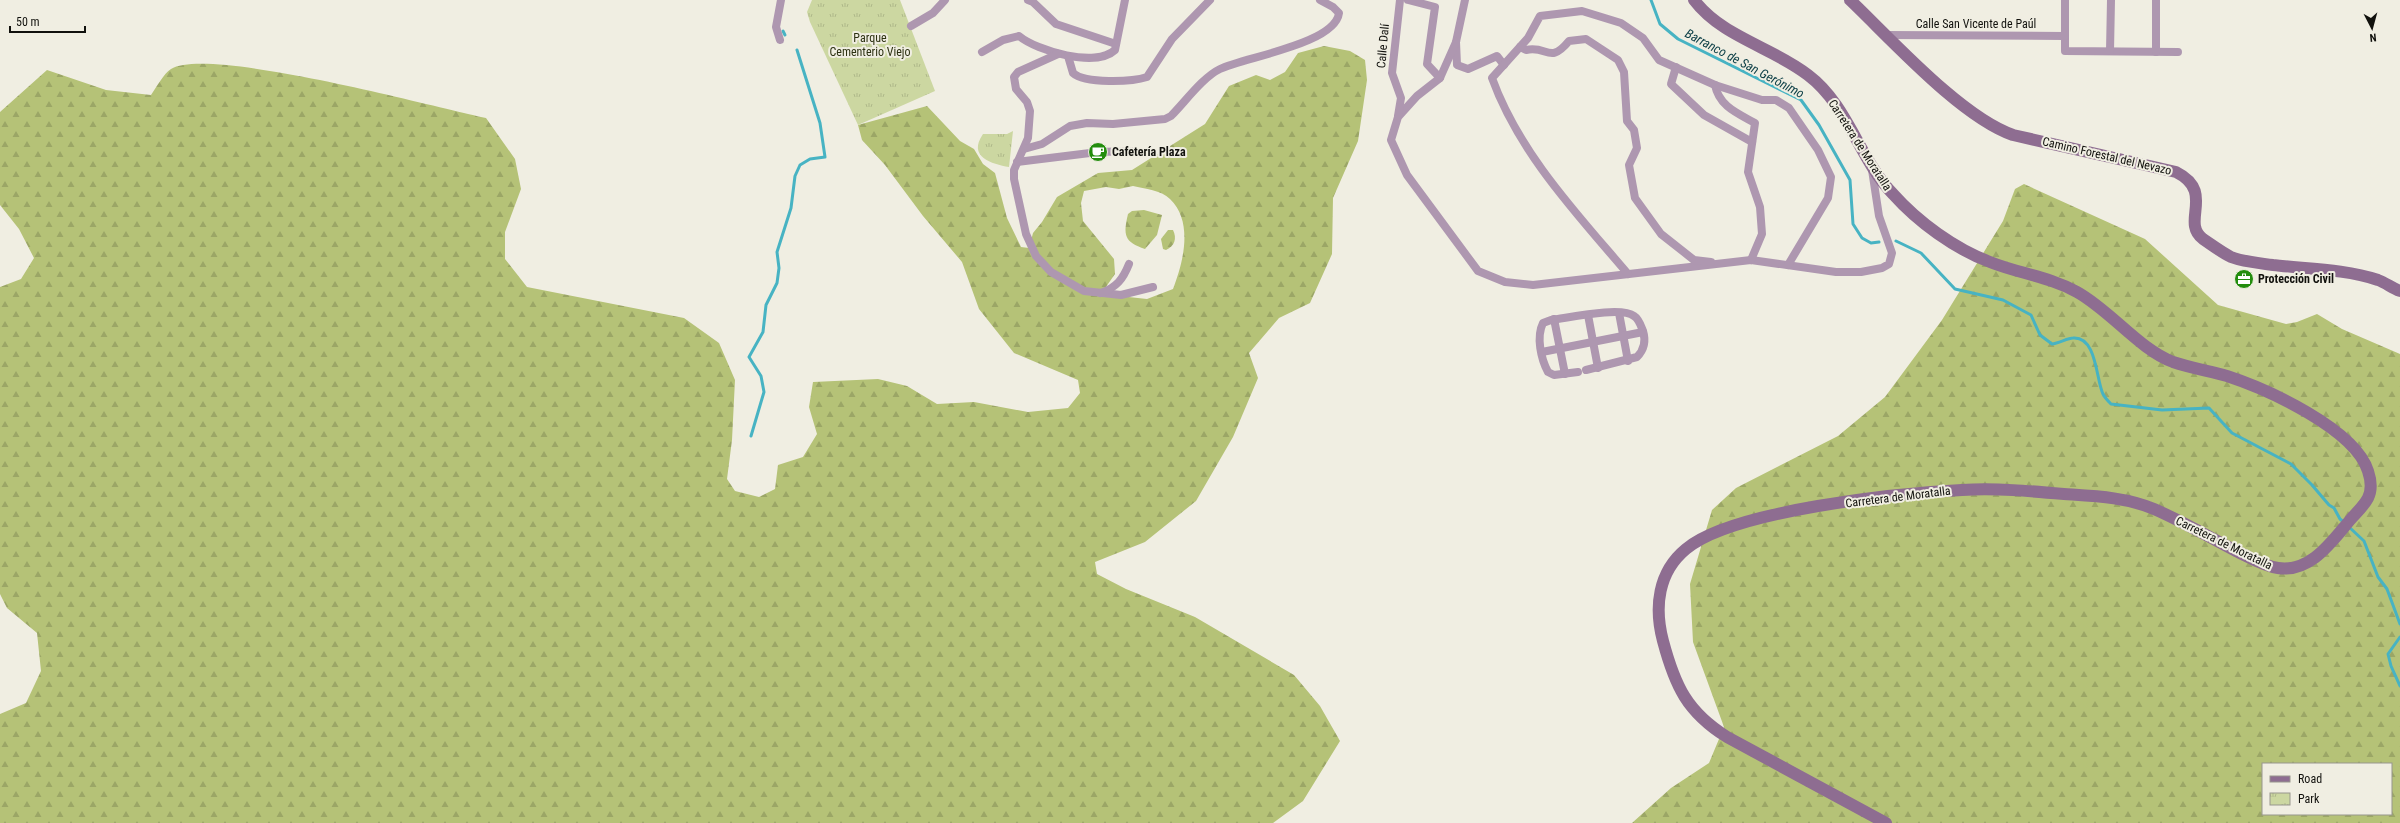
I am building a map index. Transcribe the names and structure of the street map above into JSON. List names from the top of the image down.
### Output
{
  "streets": {
    "main road": ["Carretera de Moratalla", "Camino Forestal del Nevazo"],
    "street": ["Calle San Vicente de Paúl", "Calle Dalí"]
  },
  "crossings": [
    ["Calle San Vicente de Paúl", "Camino Forestal del Nevazo"]
  ],
  "water": ["Barranco de San Gerónimo"],
  "parks": ["Parque Cementerio Viejo"],
  "places": {
    "cafe": ["Cafetería Plaza"],
    "office": ["Protección Civil"]
  },
  "legend": ["Road", "Park"],
  "scale_bar": "50 m",
  "north": "bottom"
}
